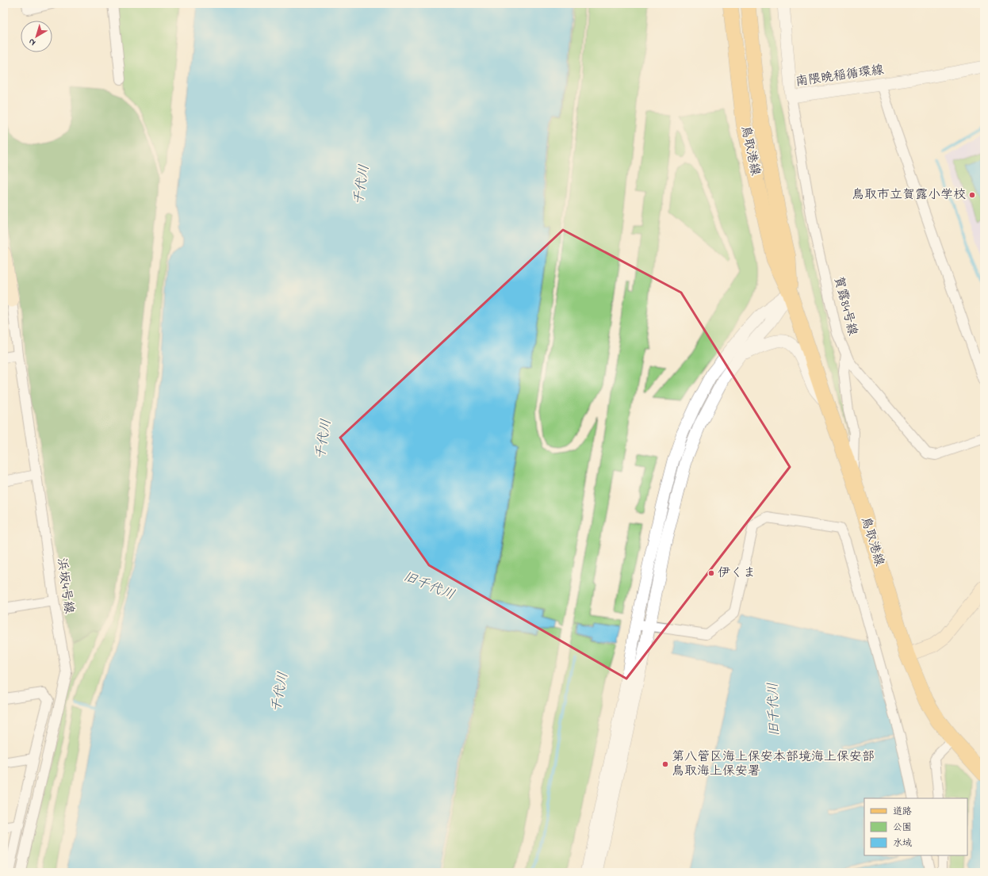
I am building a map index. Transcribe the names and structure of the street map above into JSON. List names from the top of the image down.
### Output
{
  "streets": {
    "main road": ["鳥取港線"],
    "street": ["南隈晩稲循環線", "賀露84号線", "浜坂4号線"]
  },
  "crossings": [
    ["南隈晩稲循環線", "賀露84号線"]
  ],
  "water": ["千代川", "旧千代川"],
  "places": ["鳥取市立賀露小学校", "伊くま", "第八管区海上保安本部境海上保安部 鳥取海上保安署"],
  "legend": ["道路", "公園", "水域"],
  "north": "bottom left"
}
